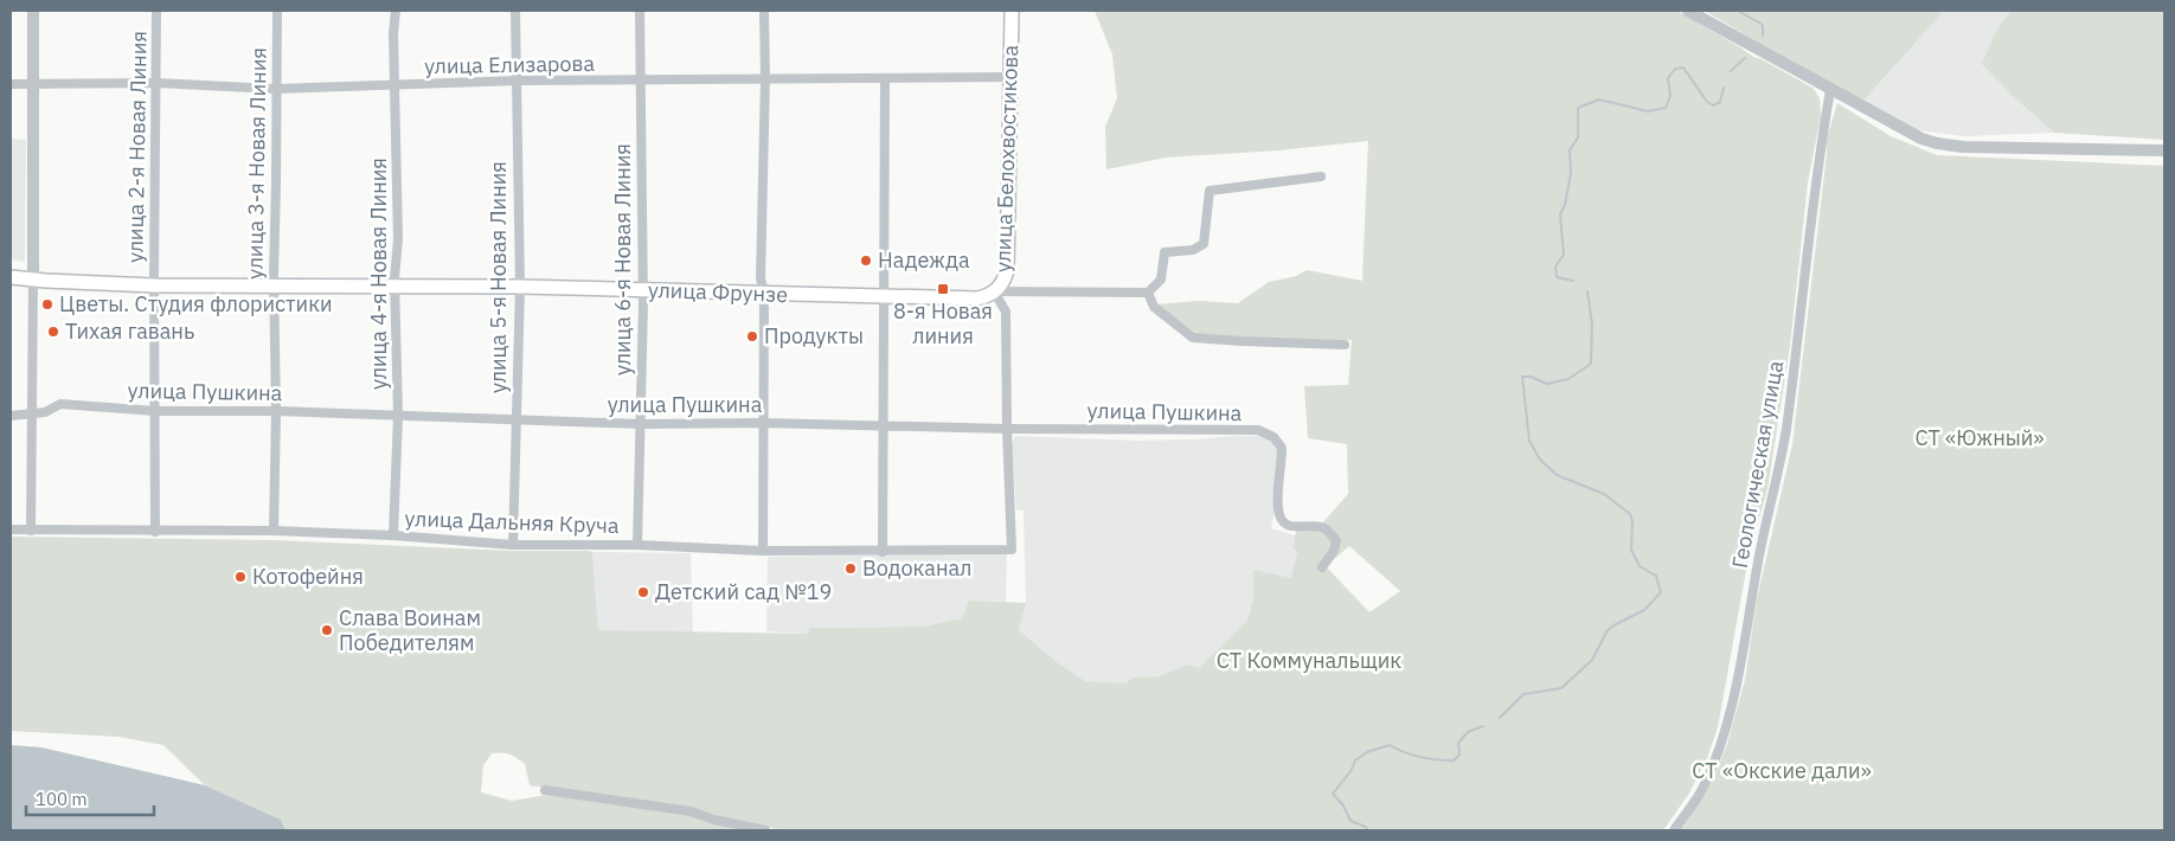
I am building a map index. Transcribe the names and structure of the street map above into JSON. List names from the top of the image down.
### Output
{
  "streets": {
    "main road": ["улица Белохвостикова", "улица Фрунзе"],
    "street": [
      "улица Елизарова",
      "улица 2-я Новая Линия",
      "улица 3-я Новая Линия",
      "улица 6-я Новая Линия",
      "улица 4-я Новая Линия",
      "улица 5-я Новая Линия",
      "улица Пушкина",
      "Геологическая улица",
      "улица Дальняя Круча"
    ]
  },
  "crossings": [
    ["улица Елизарова", "улица 2-я Новая Линия"],
    ["улица Елизарова", "улица Белохвостикова"],
    ["улица Елизарова", "улица 3-я Новая Линия"],
    ["улица Елизарова", "улица 6-я Новая Линия"],
    ["улица Елизарова", "улица 4-я Новая Линия"],
    ["улица Елизарова", "улица 5-я Новая Линия"],
    ["улица 2-я Новая Линия", "улица Фрунзе"],
    ["улица 2-я Новая Линия", "улица Пушкина"],
    ["улица 2-я Новая Линия", "улица Дальняя Круча"],
    ["улица Белохвостикова", "улица Фрунзе"],
    ["улица Белохвостикова", "улица Пушкина"],
    ["улица Белохвостикова", "улица Дальняя Круча"],
    ["улица 3-я Новая Линия", "улица Фрунзе"],
    ["улица 3-я Новая Линия", "улица Пушкина"],
    ["улица 3-я Новая Линия", "улица Дальняя Круча"],
    ["улица 6-я Новая Линия", "улица Фрунзе"],
    ["улица 6-я Новая Линия", "улица Пушкина"],
    ["улица 6-я Новая Линия", "улица Дальняя Круча"],
    ["улица 4-я Новая Линия", "улица Фрунзе"],
    ["улица 4-я Новая Линия", "улица Пушкина"],
    ["улица 4-я Новая Линия", "улица Дальняя Круча"],
    ["улица 5-я Новая Линия", "улица Фрунзе"],
    ["улица 5-я Новая Линия", "улица Пушкина"],
    ["улица 5-я Новая Линия", "улица Дальняя Круча"]
  ],
  "parks": ["СТ «Южный»", "СТ Коммунальщик", "СТ «Окские дали»"],
  "places": {
    "other": [
      "Надежда",
      "Цветы. Студия флористики",
      "Тихая гавань",
      "Продукты",
      "Водоканал",
      "Котофейня",
      "Детский сад №19",
      "Слава Воинам Победителям"
    ],
    "transit": ["8-я Новая линия"]
  },
  "scale_bar": "100 m"
}
